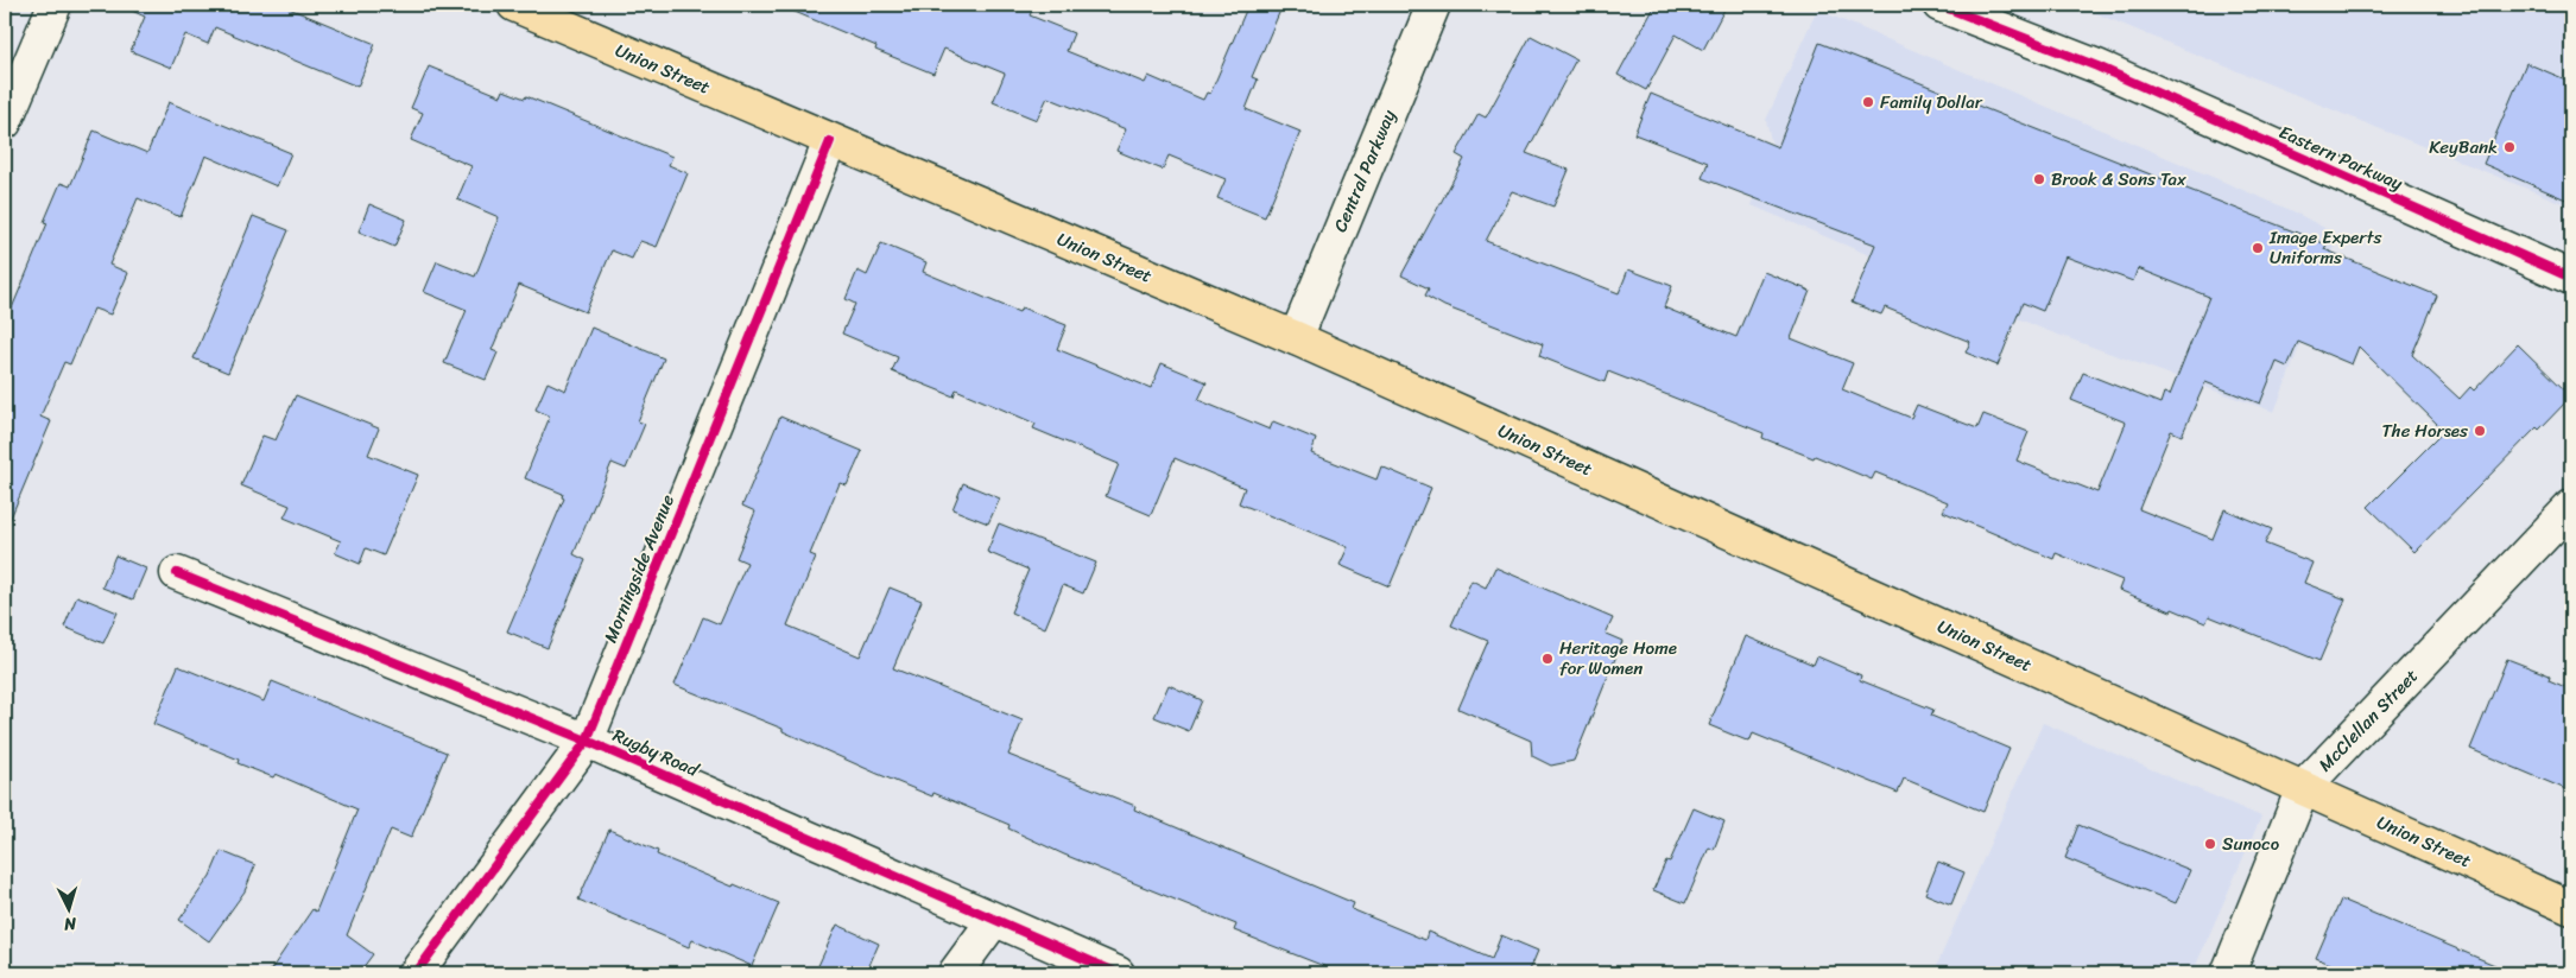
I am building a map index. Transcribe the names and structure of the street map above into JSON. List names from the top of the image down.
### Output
{
  "streets": {
    "main road": ["Union Street"],
    "street": [
      "Eastern Parkway",
      "Central Parkway",
      "Morningside Avenue",
      "McClellan Street",
      "Rugby Road"
    ]
  },
  "crossings": [
    ["Union Street", "Central Parkway"],
    ["Union Street", "Morningside Avenue"],
    ["Union Street", "McClellan Street"],
    ["Morningside Avenue", "Rugby Road"]
  ],
  "places": [
    "Family Dollar",
    "KeyBank",
    "Brook & Sons Tax",
    "Image Experts Uniforms",
    "The Horses",
    "Heritage Home for Women",
    "Sunoco"
  ],
  "north": "bottom"
}
